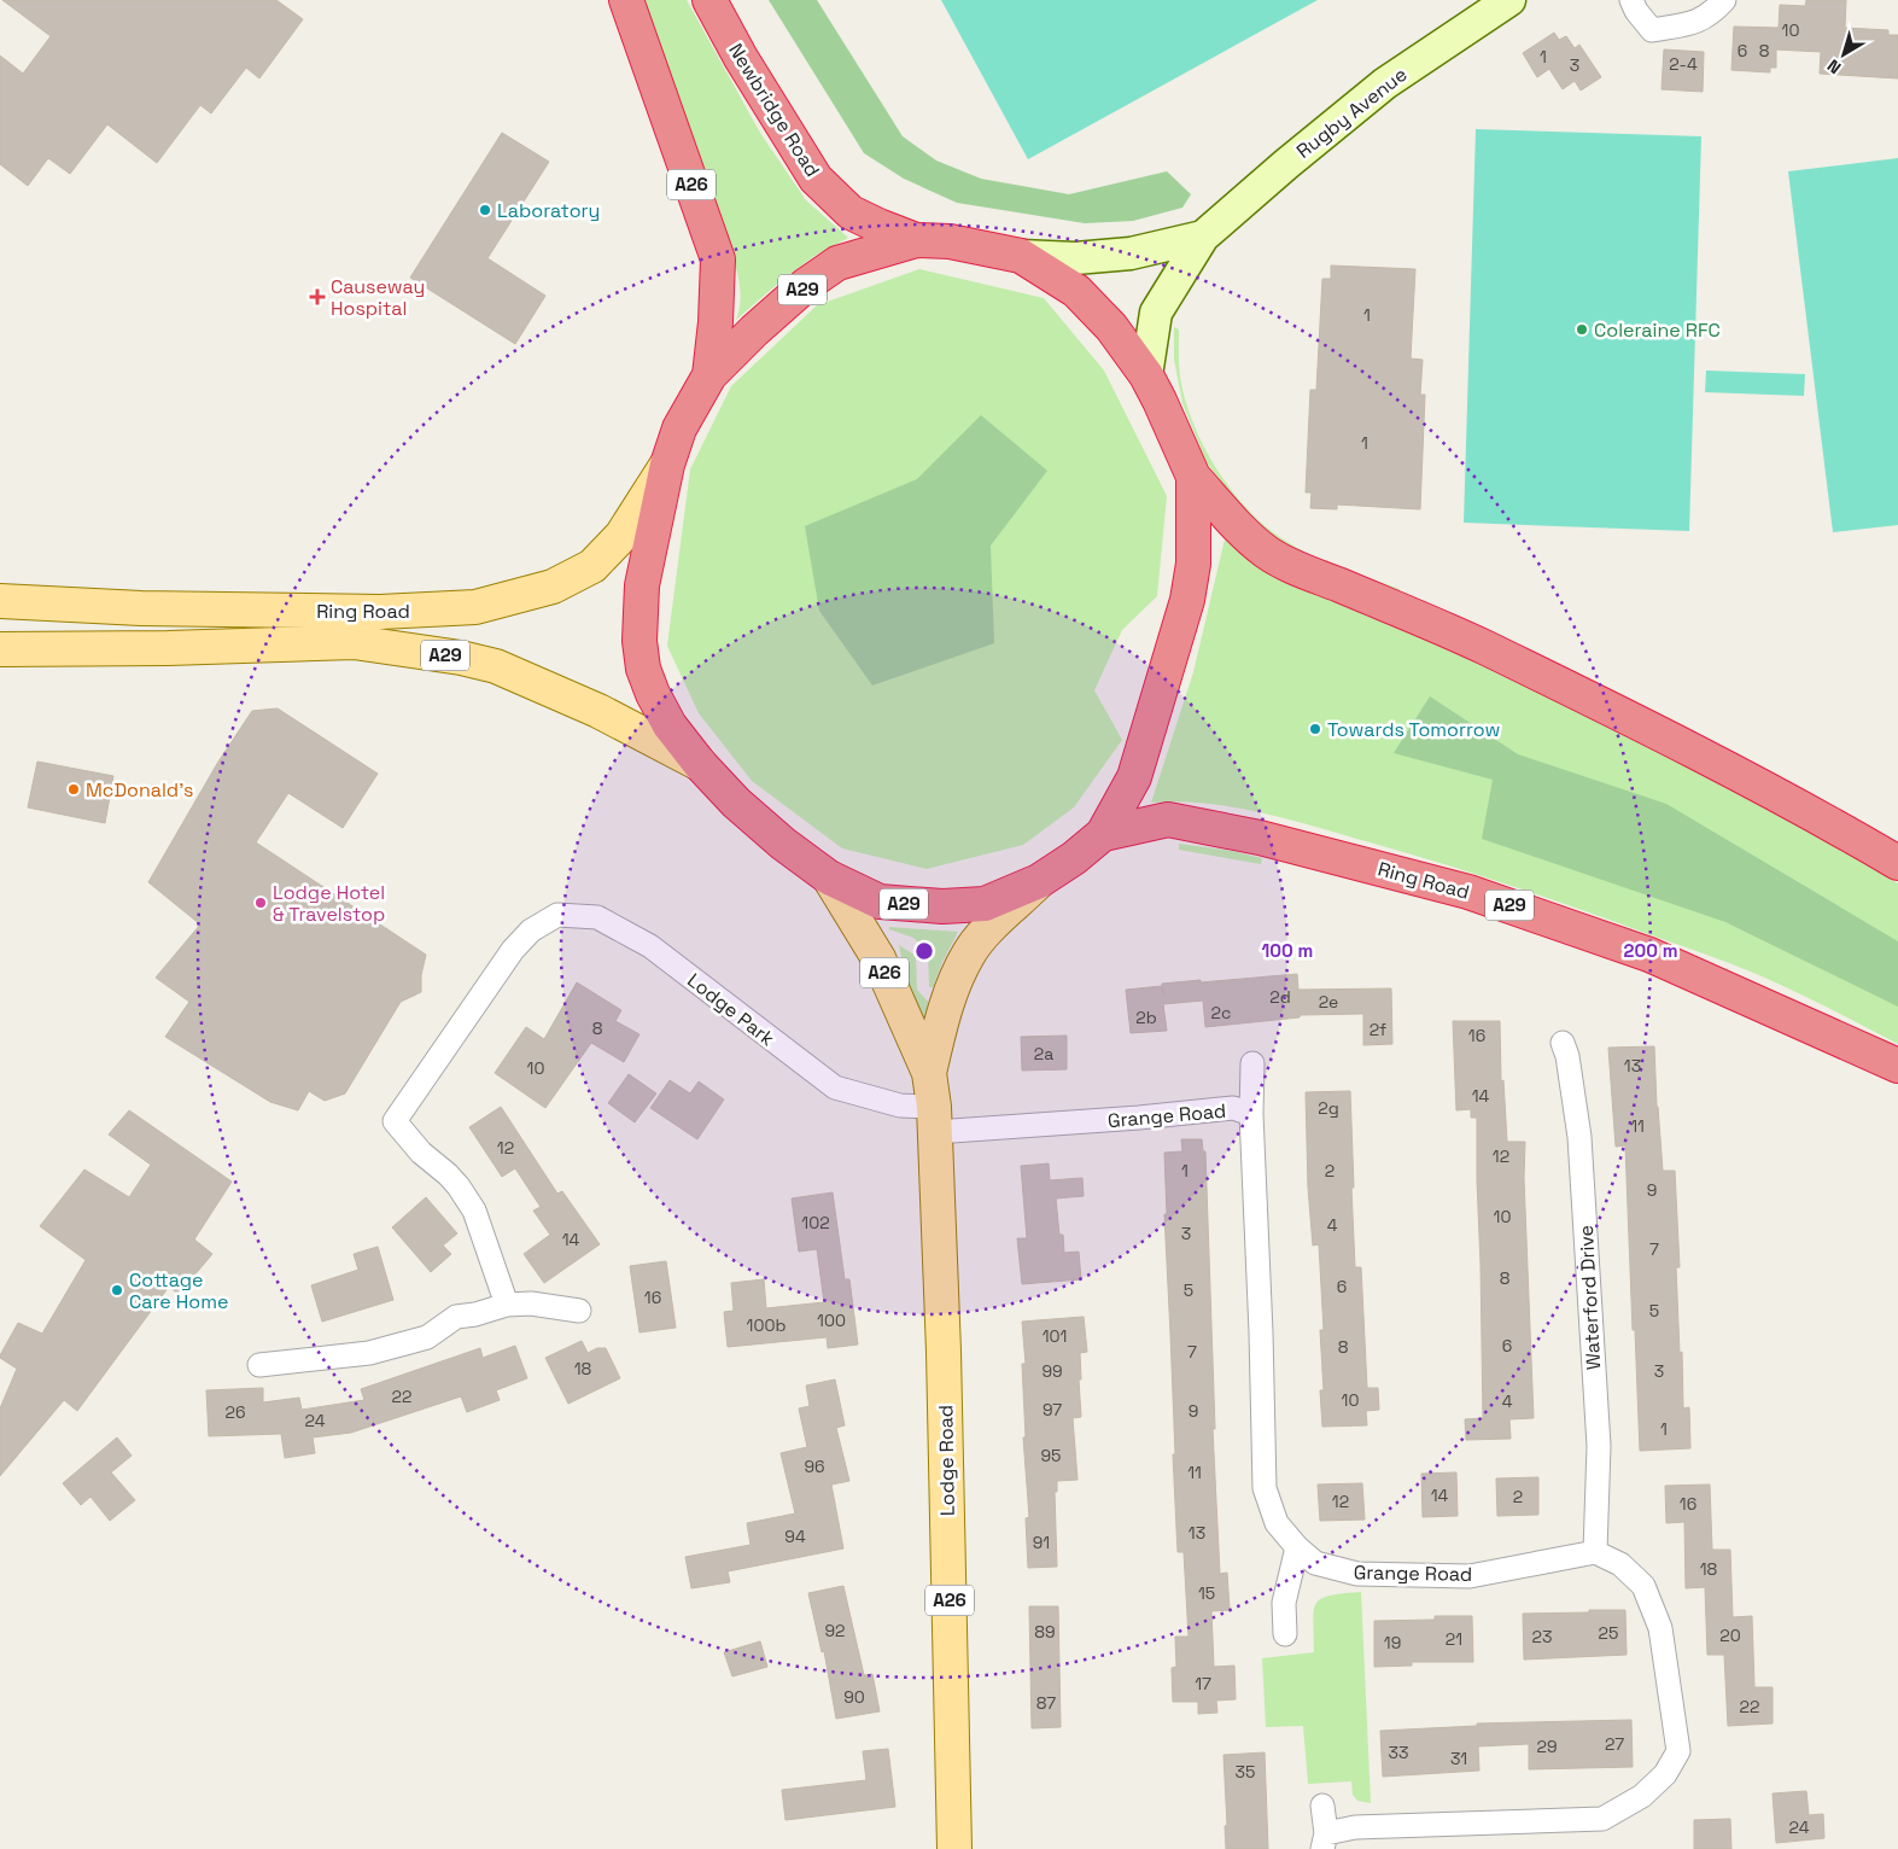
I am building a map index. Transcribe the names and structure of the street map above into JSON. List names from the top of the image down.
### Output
{
  "streets": {
    "highway": [
      "Newbridge Road",
      "A26",
      "A29",
      "Ring Road"
    ],
    "main road": ["Lodge Road"],
    "street": [
      "Rugby Avenue",
      "Lodge Park",
      "Grange Road",
      "Waterford Drive"
    ]
  },
  "crossings": [
    ["Newbridge Road", "A29"],
    ["Rugby Avenue", "A29"],
    ["A26", "A29"],
    ["A29", "Ring Road"],
    ["A29", "Lodge Road"],
    ["Lodge Park", "Grange Road"],
    ["Lodge Park", "Lodge Road"],
    ["Grange Road", "Waterford Drive"],
    ["Grange Road", "Lodge Road"]
  ],
  "places": {
    "other": [
      "Laboratory",
      "Coleraine RFC",
      "Towards Tomorrow",
      "McDonald's",
      "Lodge Hotel & Travelstop",
      "Cottage Care Home"
    ],
    "health": ["Causeway Hospital"]
  },
  "house_numbers": [
    "10",
    "6",
    "8",
    "1",
    "2-4",
    "3",
    "1",
    "1",
    "2d",
    "2e",
    "2c",
    "2b",
    "8",
    "2f",
    "16",
    "2a",
    "13",
    "10",
    "14",
    "2g",
    "11",
    "12",
    "12",
    "1",
    "2",
    "9",
    "10",
    "102",
    "4",
    "3",
    "14",
    "7",
    "8",
    "6",
    "5",
    "16",
    "5",
    "100",
    "100b",
    "101",
    "6",
    "8",
    "7",
    "18",
    "99",
    "3",
    "22",
    "10",
    "4",
    "97",
    "9",
    "26",
    "24",
    "1",
    "95",
    "96",
    "11",
    "14",
    "2",
    "12",
    "16",
    "13",
    "94",
    "91",
    "18",
    "15",
    "92",
    "89",
    "25",
    "20",
    "23",
    "21",
    "19",
    "17",
    "90",
    "87",
    "22",
    "27",
    "29",
    "33",
    "31",
    "35",
    "24"
  ],
  "north": "bottom left",
  "rings": ["100 m", "200 m"]
}
